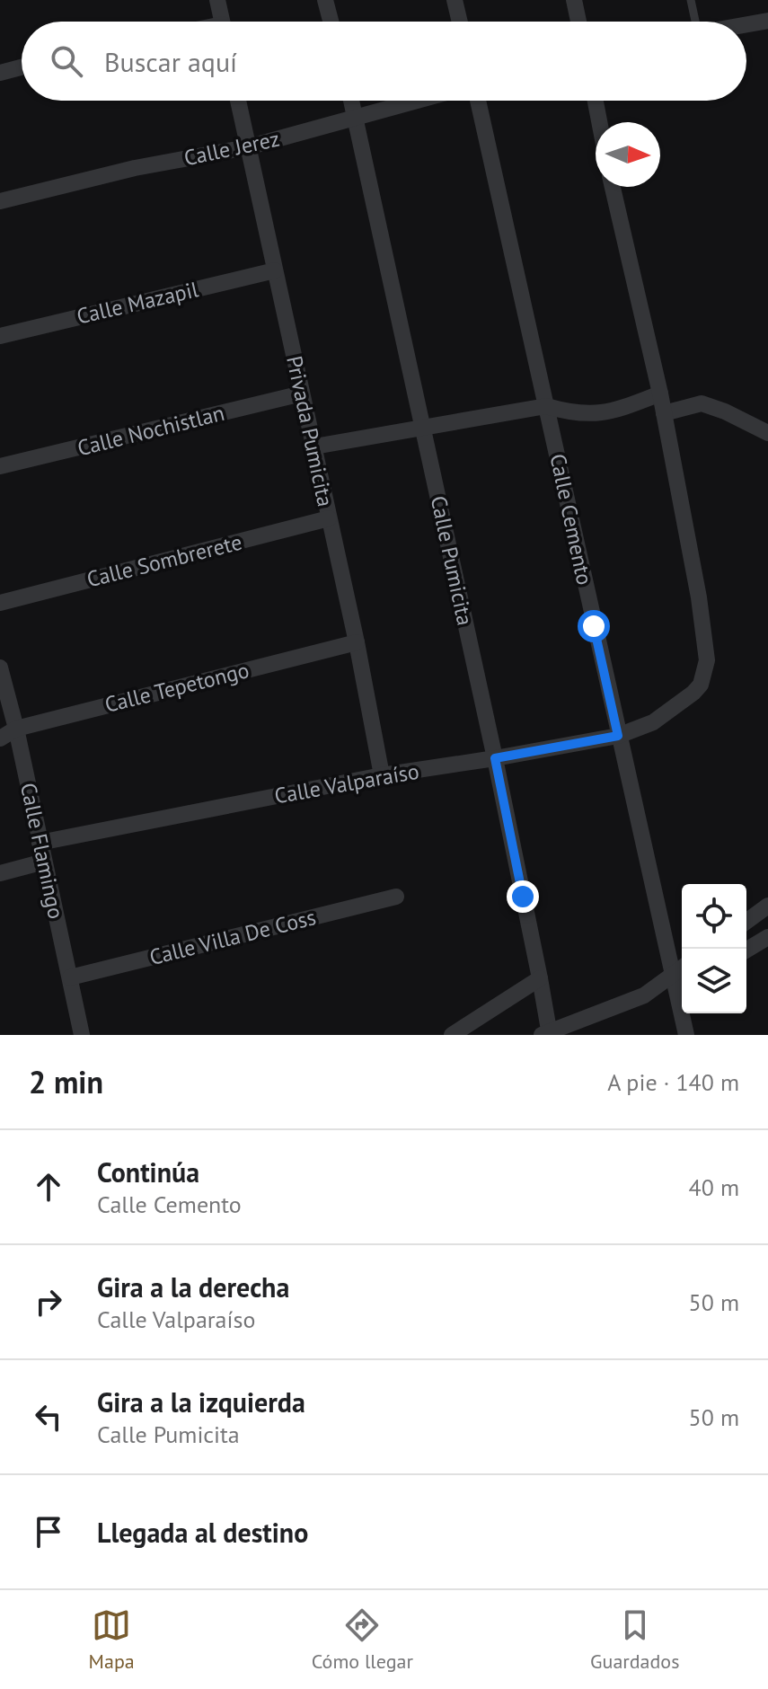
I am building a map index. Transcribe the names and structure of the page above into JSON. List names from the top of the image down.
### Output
{
  "streets": {
    "street": [
      "Calle Jerez",
      "Calle Mazapil",
      "Calle Nochistlan",
      "Privada Pumicita",
      "Calle Cemento",
      "Calle Sombrerete",
      "Calle Pumicita",
      "Calle Tepetongo",
      "Calle Valparaíso",
      "Calle Flamingo",
      "Calle Villa De Coss"
    ]
  },
  "crossings": [
    ["Calle Jerez", "Privada Pumicita"],
    ["Calle Jerez", "Calle Pumicita"],
    ["Calle Mazapil", "Privada Pumicita"],
    ["Calle Nochistlan", "Privada Pumicita"],
    ["Privada Pumicita", "Calle Sombrerete"],
    ["Privada Pumicita", "Calle Tepetongo"],
    ["Privada Pumicita", "Calle Valparaíso"],
    ["Calle Cemento", "Calle Valparaíso"],
    ["Calle Pumicita", "Calle Valparaíso"],
    ["Calle Tepetongo", "Calle Flamingo"],
    ["Calle Valparaíso", "Calle Flamingo"],
    ["Calle Flamingo", "Calle Villa De Coss"]
  ],
  "north": "right",
  "page": {
    "search": "Buscar aquí",
    "heading": ["2 min", "A pie · 140 m"],
    "list": [
      ["Continúa", "Calle Cemento", "40 m"],
      ["Gira a la derecha", "Calle Valparaíso", "50 m"],
      ["Gira a la izquierda", "Calle Pumicita", "50 m"],
      "Llegada al destino"
    ],
    "nav": ["Mapa", "Cómo llegar", "Guardados"]
  }
}
